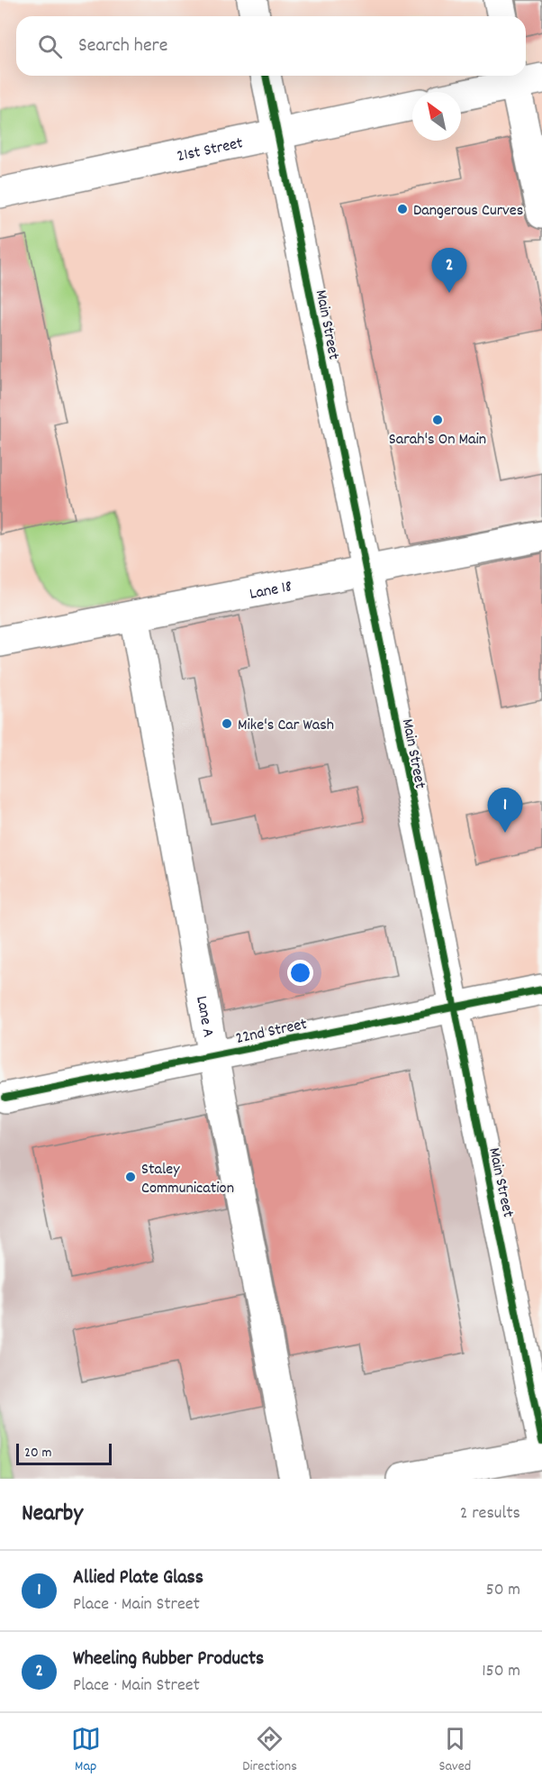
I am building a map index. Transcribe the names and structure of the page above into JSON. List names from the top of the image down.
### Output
{
  "streets": {
    "street": [
      "21st Street",
      "Main Street",
      "Lane 18",
      "Lane A",
      "22nd Street"
    ]
  },
  "crossings": [
    ["21st Street", "Main Street"],
    ["Main Street", "Lane 18"],
    ["Main Street", "22nd Street"],
    ["Lane 18", "Lane A"],
    ["Lane A", "22nd Street"]
  ],
  "places": [
    "Dangerous Curves",
    "Sarah's On Main",
    "Mike's Car Wash",
    "Staley Communication"
  ],
  "scale_bar": "20 m",
  "north": "top left",
  "page": {
    "search": "Search here",
    "pins": ["2", "1"],
    "scale": "20 m",
    "heading": ["Nearby", "2 results"],
    "list": [
      {
        "mark": "1",
        "name": "Allied Plate Glass",
        "note": "Place · Main Street",
        "value": "50 m"
      },
      {
        "mark": "2",
        "name": "Wheeling Rubber Products",
        "note": "Place · Main Street",
        "value": "150 m"
      }
    ],
    "nav": ["Map", "Directions", "Saved"]
  }
}
